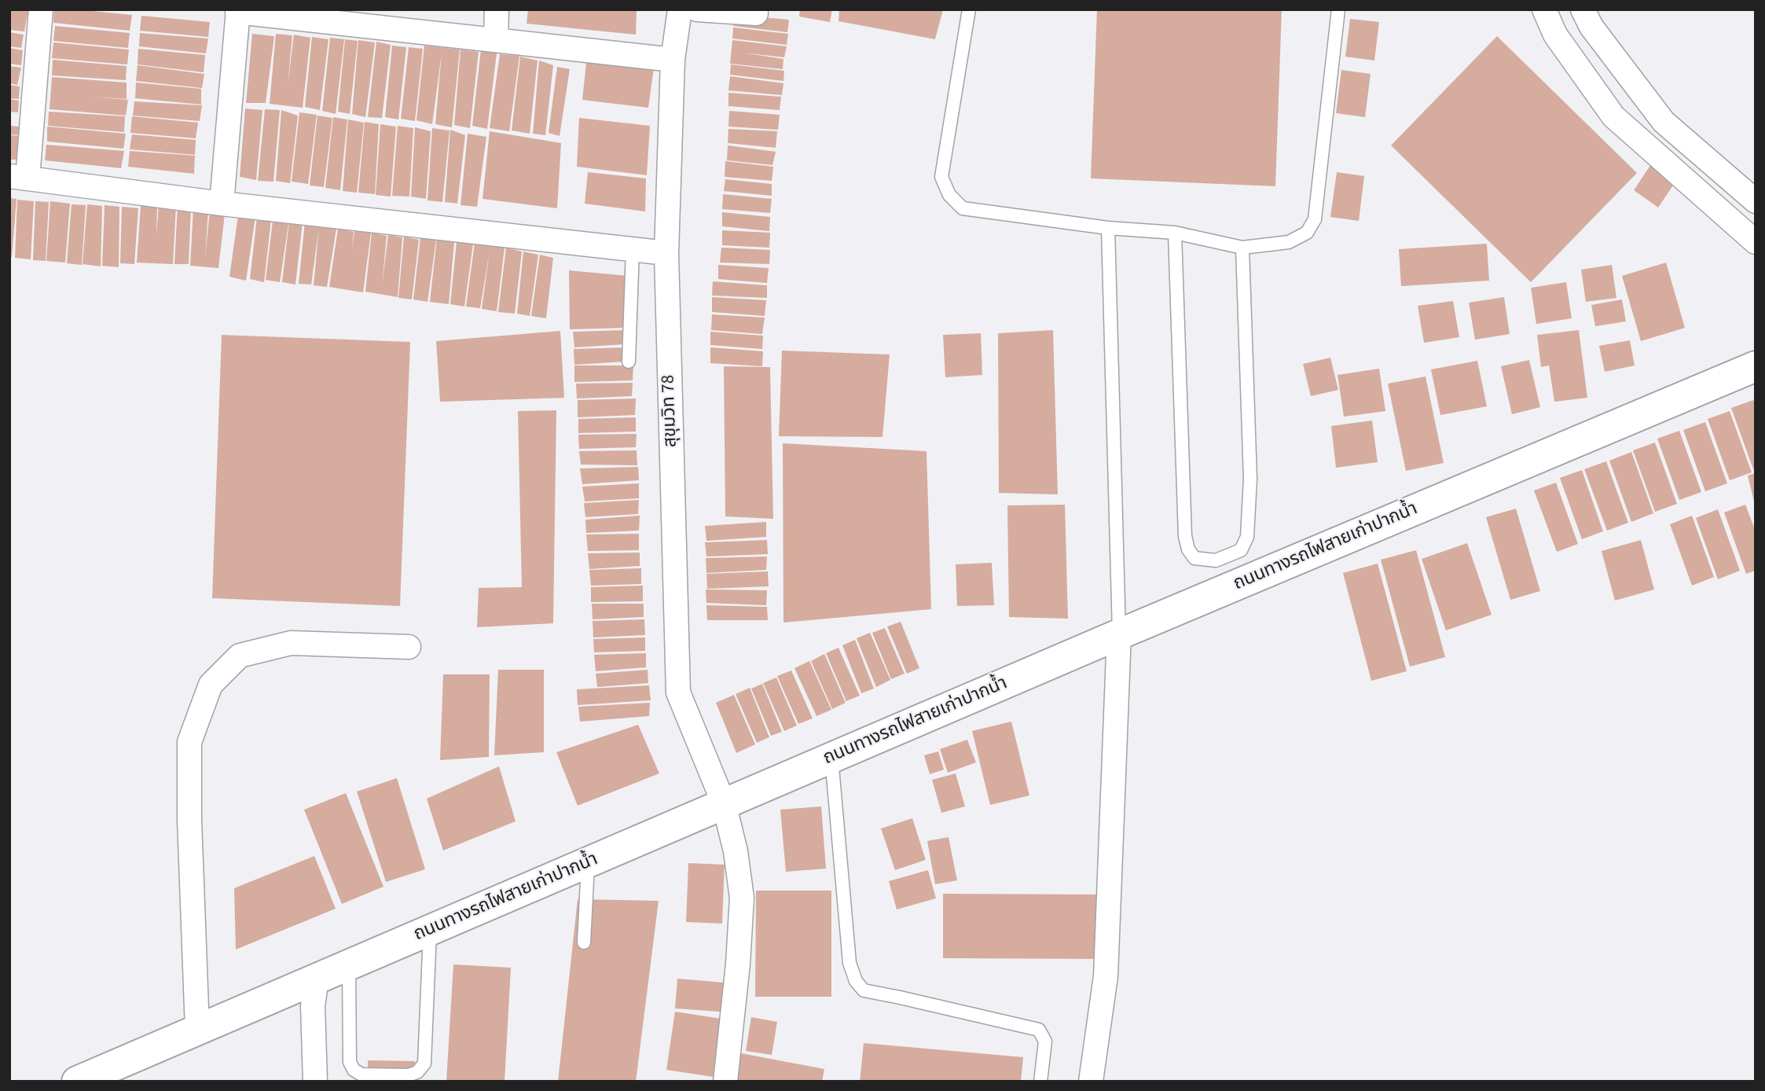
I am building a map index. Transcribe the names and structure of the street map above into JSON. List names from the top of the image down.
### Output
{
  "streets": {
    "main road": ["ถนนทางรถไฟสายเก่าปากน้ำ"],
    "street": ["สุขุมวิท 78"]
  },
  "crossings": [
    ["สุขุมวิท 78", "ถนนทางรถไฟสายเก่าปากน้ำ"]
  ]
}
